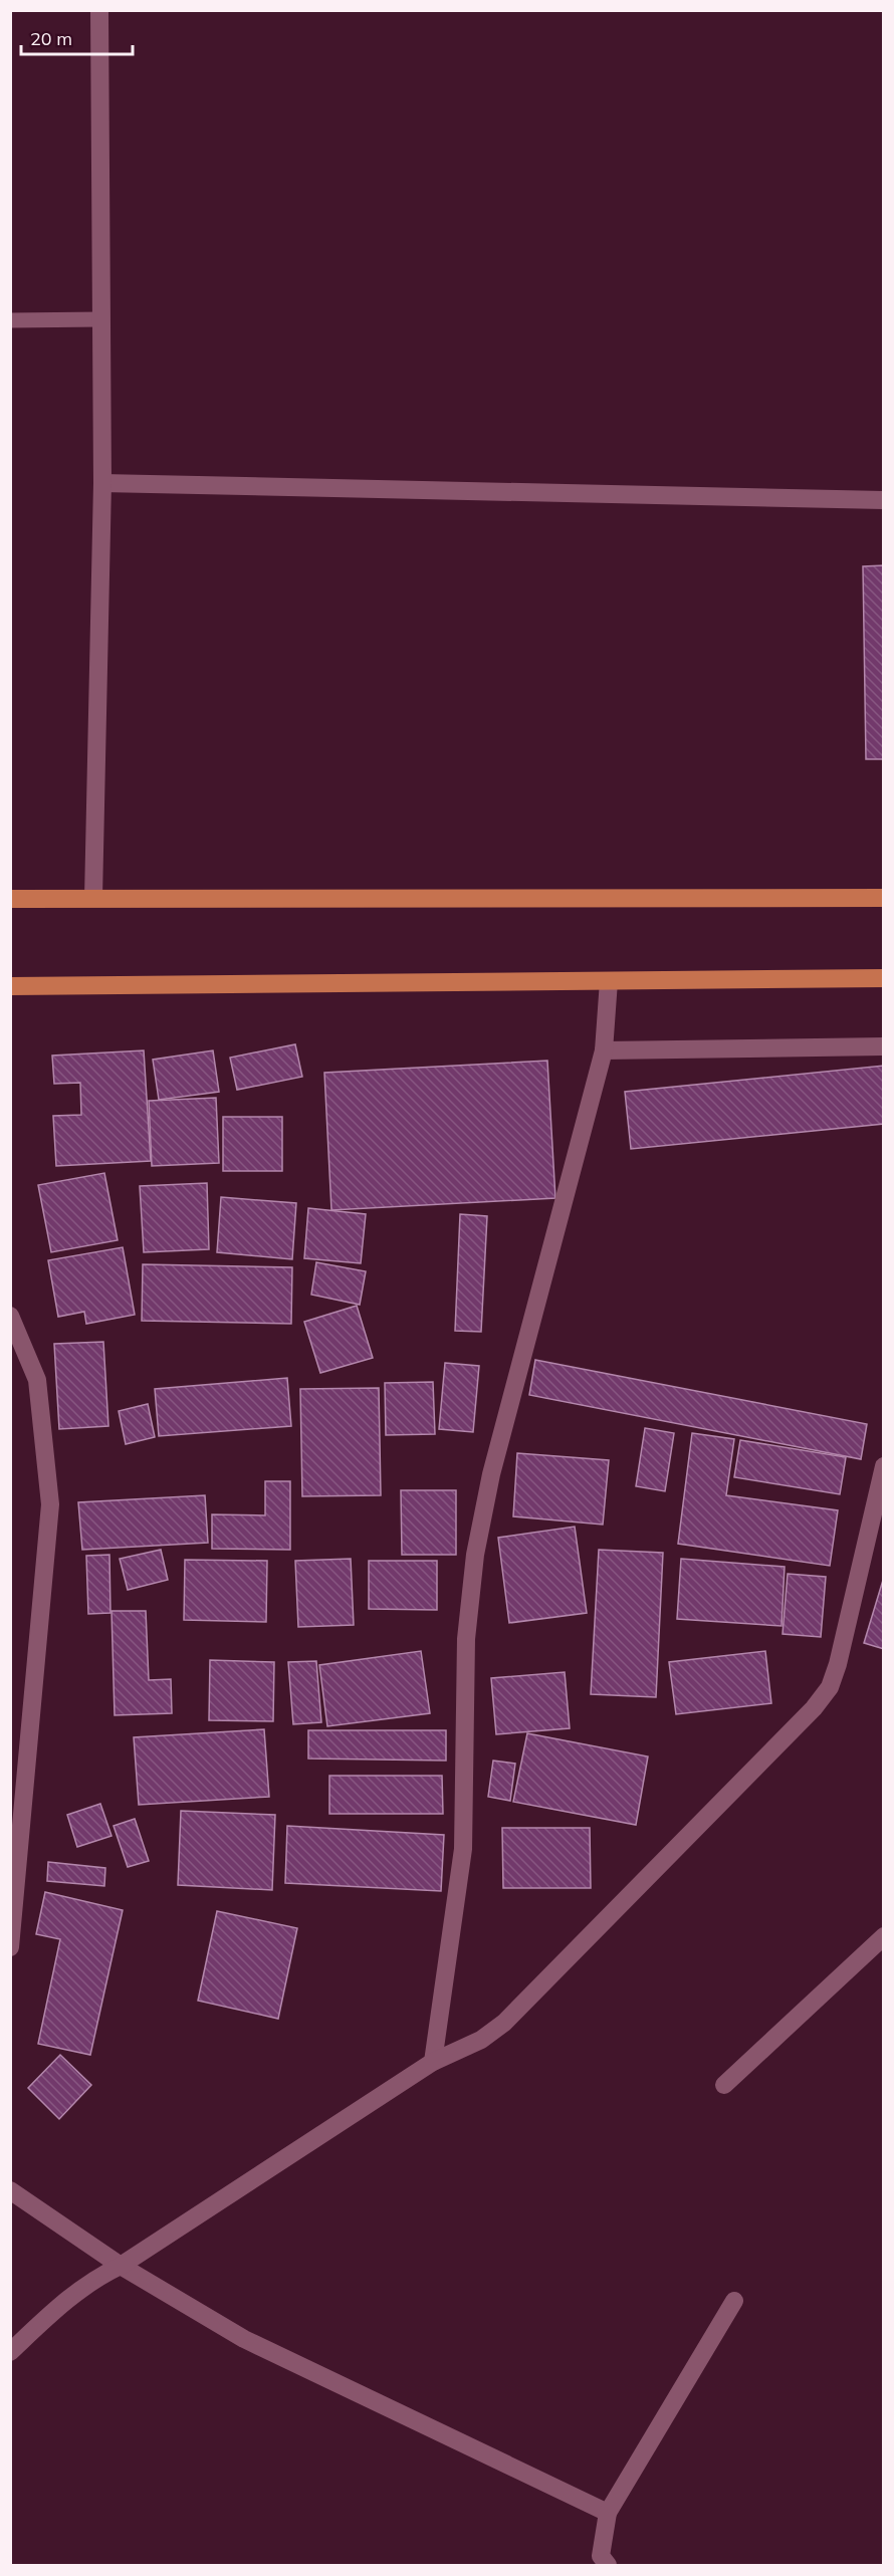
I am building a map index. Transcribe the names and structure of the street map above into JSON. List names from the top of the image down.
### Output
{
  "scale_bar": "20 m"
}
